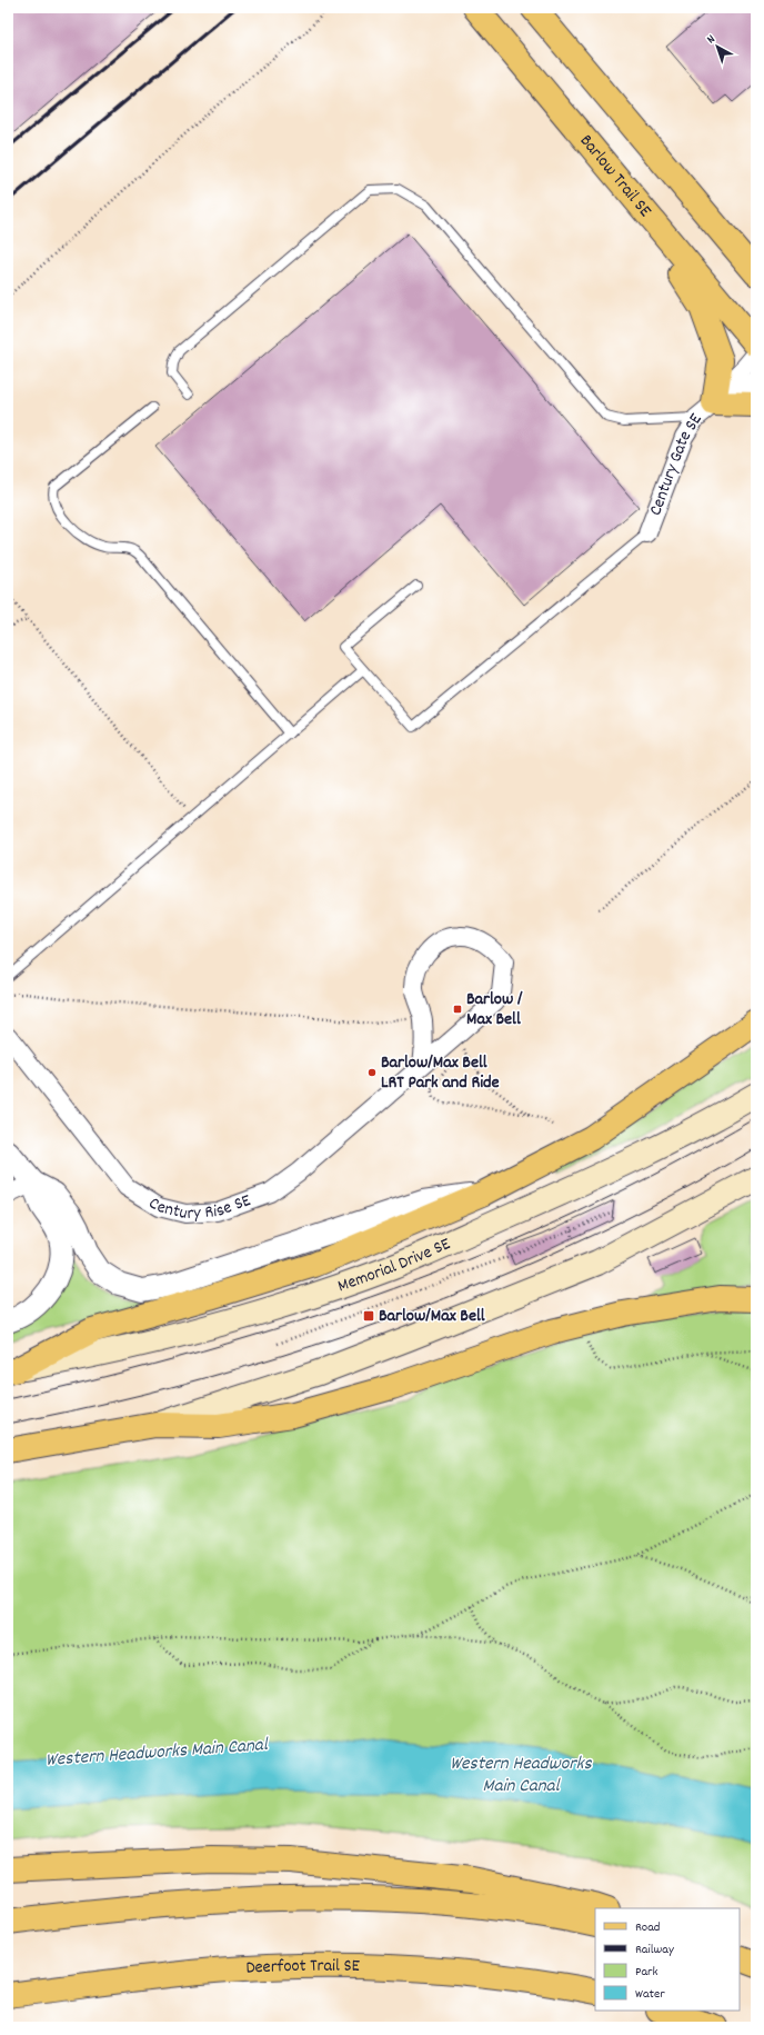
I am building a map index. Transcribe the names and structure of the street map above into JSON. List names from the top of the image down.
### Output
{
  "streets": {
    "main road": ["Barlow Trail SE", "Memorial Drive SE", "Deerfoot Trail SE"],
    "street": ["Century Gate SE", "Century Rise SE"]
  },
  "water": ["Western Headworks Main Canal"],
  "places": {
    "transit": ["Barlow / Max Bell", "Barlow/Max Bell"],
    "other": ["Barlow/Max Bell LRT Park and Ride"]
  },
  "legend": [
    "Road",
    "Railway",
    "Park",
    "Water"
  ],
  "north": "top left"
}
